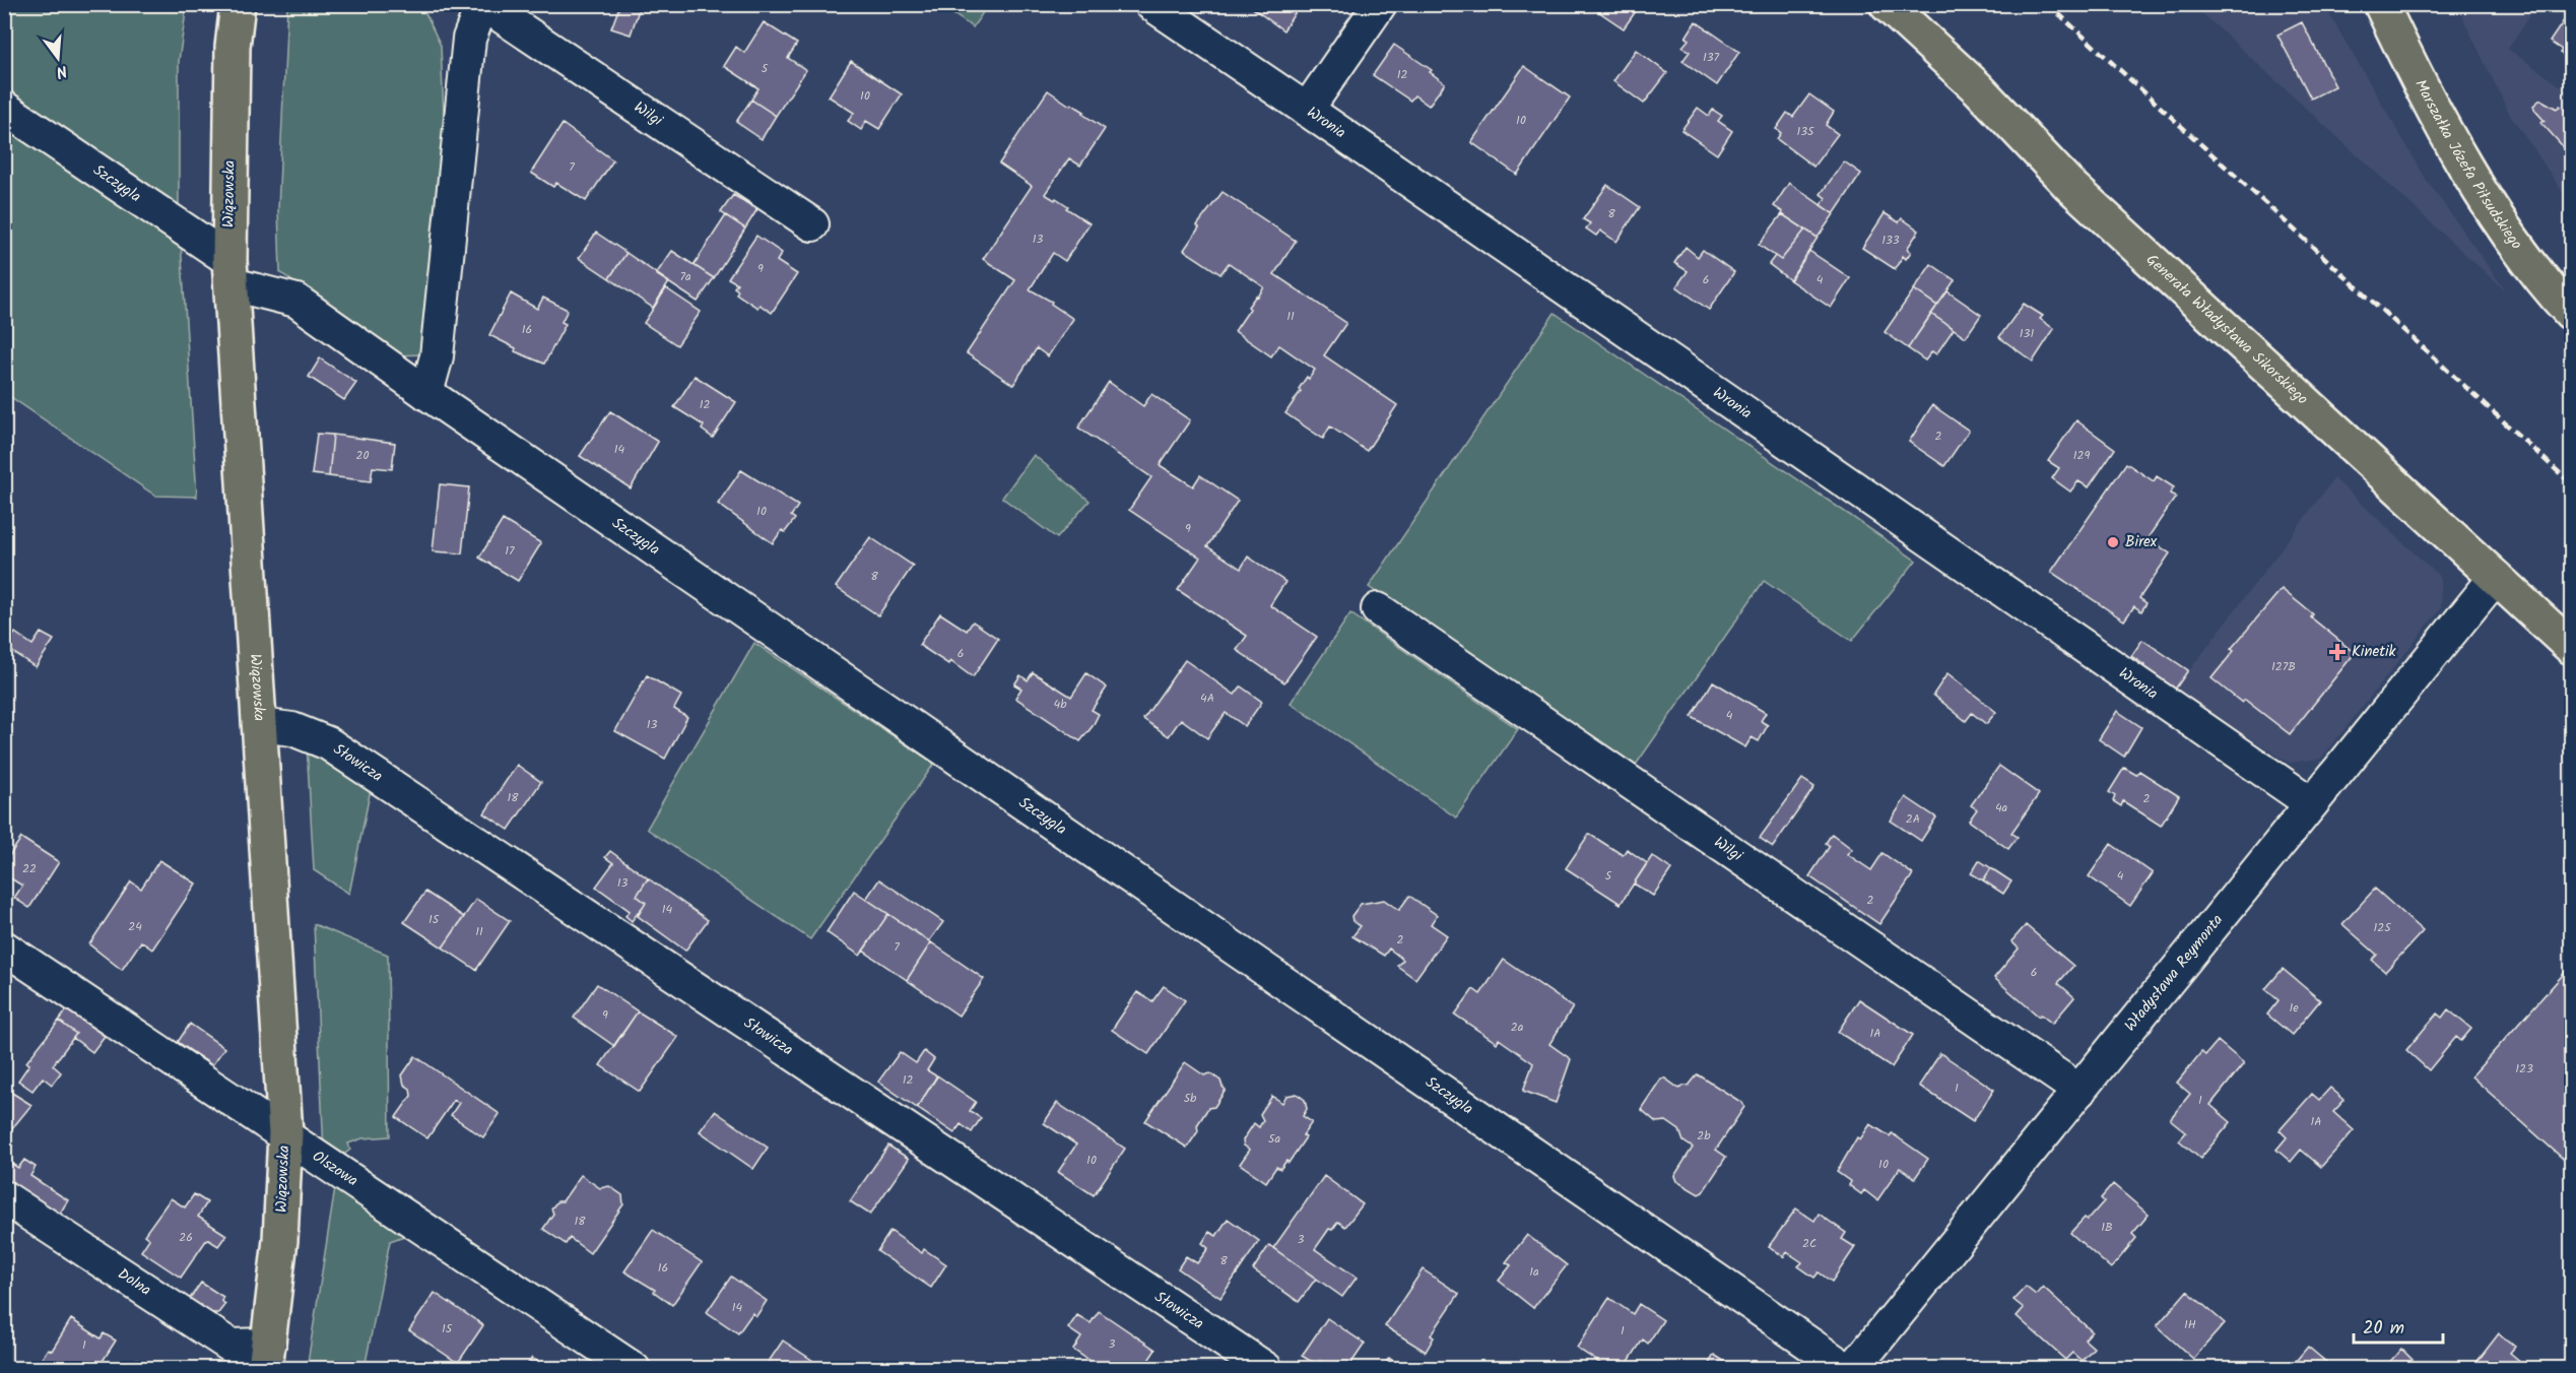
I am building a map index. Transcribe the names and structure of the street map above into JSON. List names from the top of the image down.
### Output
{
  "streets": {
    "main road": ["Marszałka Józefa Piłsudskiego", "Wiązowska", "Generała Władysława Sikorskiego"],
    "street": [
      "Wilgi",
      "Wronia",
      "Szczygla",
      "Słowicza",
      "Władysława Reymonta",
      "Olszowa",
      "Dolna"
    ]
  },
  "crossings": [
    ["Wilgi", "Władysława Reymonta"],
    ["Wronia", "Władysława Reymonta"],
    ["Szczygla", "Wiązowska"],
    ["Wiązowska", "Słowicza"],
    ["Wiązowska", "Olszowa"],
    ["Wiązowska", "Dolna"],
    ["Generała Władysława Sikorskiego", "Władysława Reymonta"]
  ],
  "places": {
    "other": ["Birex"],
    "health": ["Kinetik"]
  },
  "house_numbers": [
    "137",
    "5",
    "12",
    "10",
    "10",
    "135",
    "7",
    "8",
    "13",
    "133",
    "9",
    "7a",
    "6",
    "4",
    "11",
    "16",
    "131",
    "12",
    "2",
    "14",
    "20",
    "129",
    "10",
    "9",
    "17",
    "8",
    "6",
    "127B",
    "4A",
    "4b",
    "4",
    "13",
    "18",
    "2",
    "4a",
    "2A",
    "22",
    "5",
    "4",
    "13",
    "2",
    "14",
    "15",
    "24",
    "125",
    "11",
    "2",
    "7",
    "6",
    "1e",
    "9",
    "2a",
    "1A",
    "123",
    "12",
    "1",
    "5b",
    "1",
    "1A",
    "2b",
    "5a",
    "10",
    "10",
    "18",
    "1B",
    "26",
    "3",
    "2C",
    "8",
    "16",
    "1a",
    "14",
    "1H",
    "15",
    "1",
    "3",
    "1"
  ],
  "scale_bar": "20 m",
  "north": "bottom"
}
